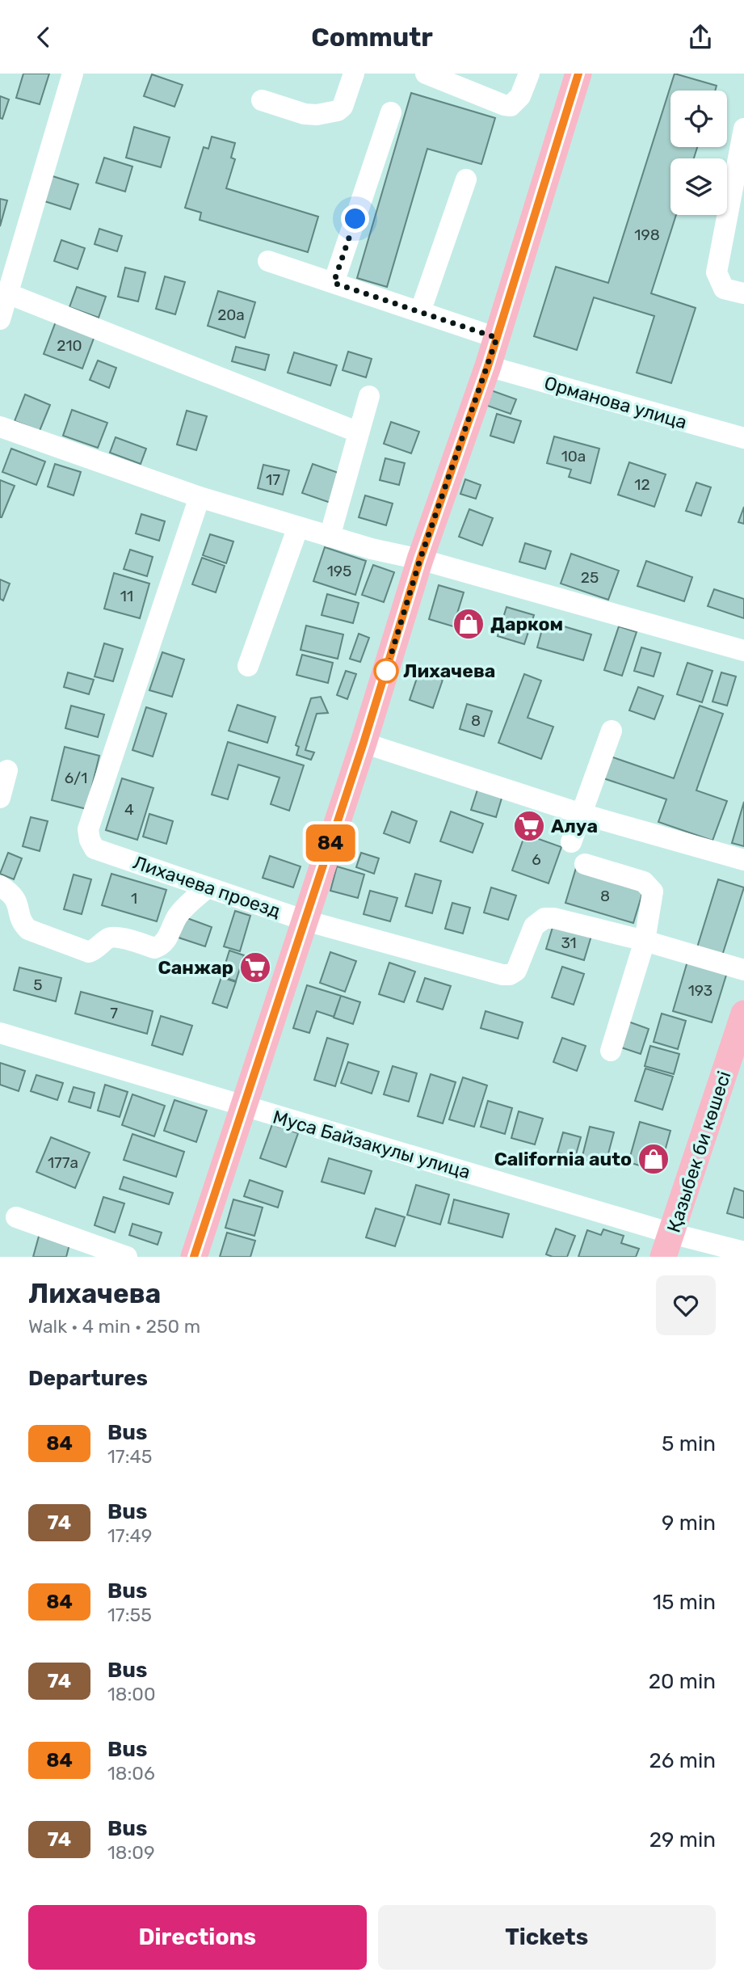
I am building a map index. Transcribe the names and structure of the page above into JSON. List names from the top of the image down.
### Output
{
  "streets": {
    "main road": ["Қазыбек би көшесі"],
    "street": ["Орманова улица", "Лихачева проезд", "Муса Байзакулы улица"]
  },
  "crossings": [
    ["Муса Байзакулы улица", "Қазыбек би көшесі"]
  ],
  "places": {
    "shop": ["Дарком", "California auto"],
    "other": ["Лихачева"],
    "supermarket": ["Алуа", "Санжар"]
  },
  "lines": ["bus line 84"],
  "house_numbers": [
    "198",
    "20а",
    "210",
    "10а",
    "17",
    "12",
    "195",
    "25",
    "11",
    "8",
    "6/1",
    "4",
    "6",
    "8",
    "1",
    "31",
    "5",
    "193",
    "7",
    "177а"
  ],
  "page": {
    "header": "Commutr",
    "on_map": "84",
    "heading": [
      ["Лихачева", "Walk · 4 min · 250 m"],
      "Departures"
    ],
    "list": [
      {
        "mark": "84",
        "name": "Bus",
        "note": "17:45",
        "value": "5 min"
      },
      {
        "mark": "74",
        "name": "Bus",
        "note": "17:49",
        "value": "9 min"
      },
      {
        "mark": "84",
        "name": "Bus",
        "note": "17:55",
        "value": "15 min"
      },
      {
        "mark": "74",
        "name": "Bus",
        "note": "18:00",
        "value": "20 min"
      },
      {
        "mark": "84",
        "name": "Bus",
        "note": "18:06",
        "value": "26 min"
      },
      {
        "mark": "74",
        "name": "Bus",
        "note": "18:09",
        "value": "29 min"
      }
    ],
    "buttons": ["Directions", "Tickets"]
  }
}
